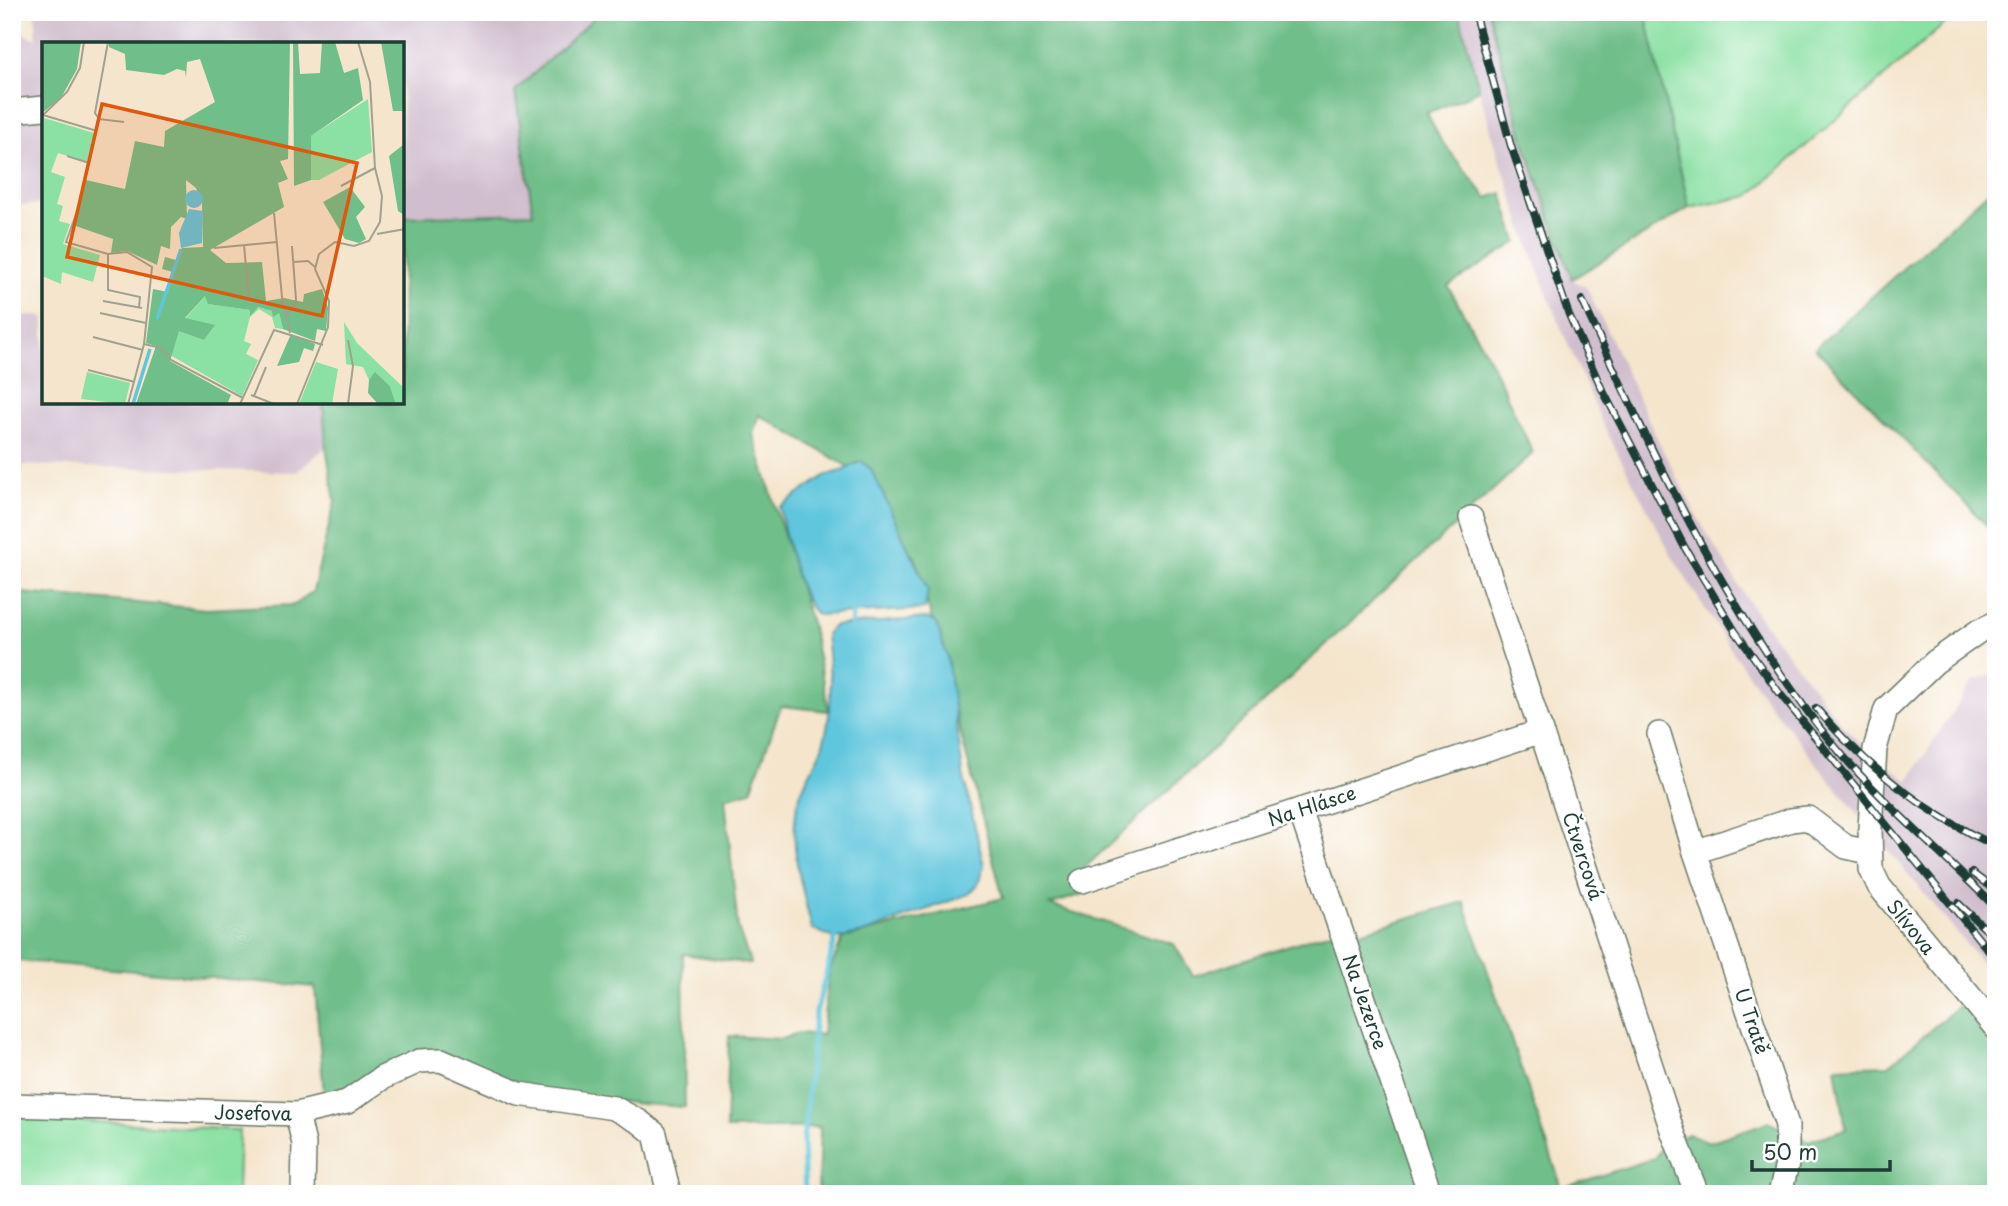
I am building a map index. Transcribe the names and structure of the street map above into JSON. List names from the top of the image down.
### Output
{
  "streets": {
    "street": [
      "Na Hlásce",
      "Čtvercová",
      "Slívova",
      "Na Jezerce",
      "U Tratě",
      "Josefova"
    ]
  },
  "crossings": [
    ["Na Hlásce", "Čtvercová"],
    ["Na Hlásce", "Na Jezerce"]
  ],
  "scale_bar": "50 m"
}
